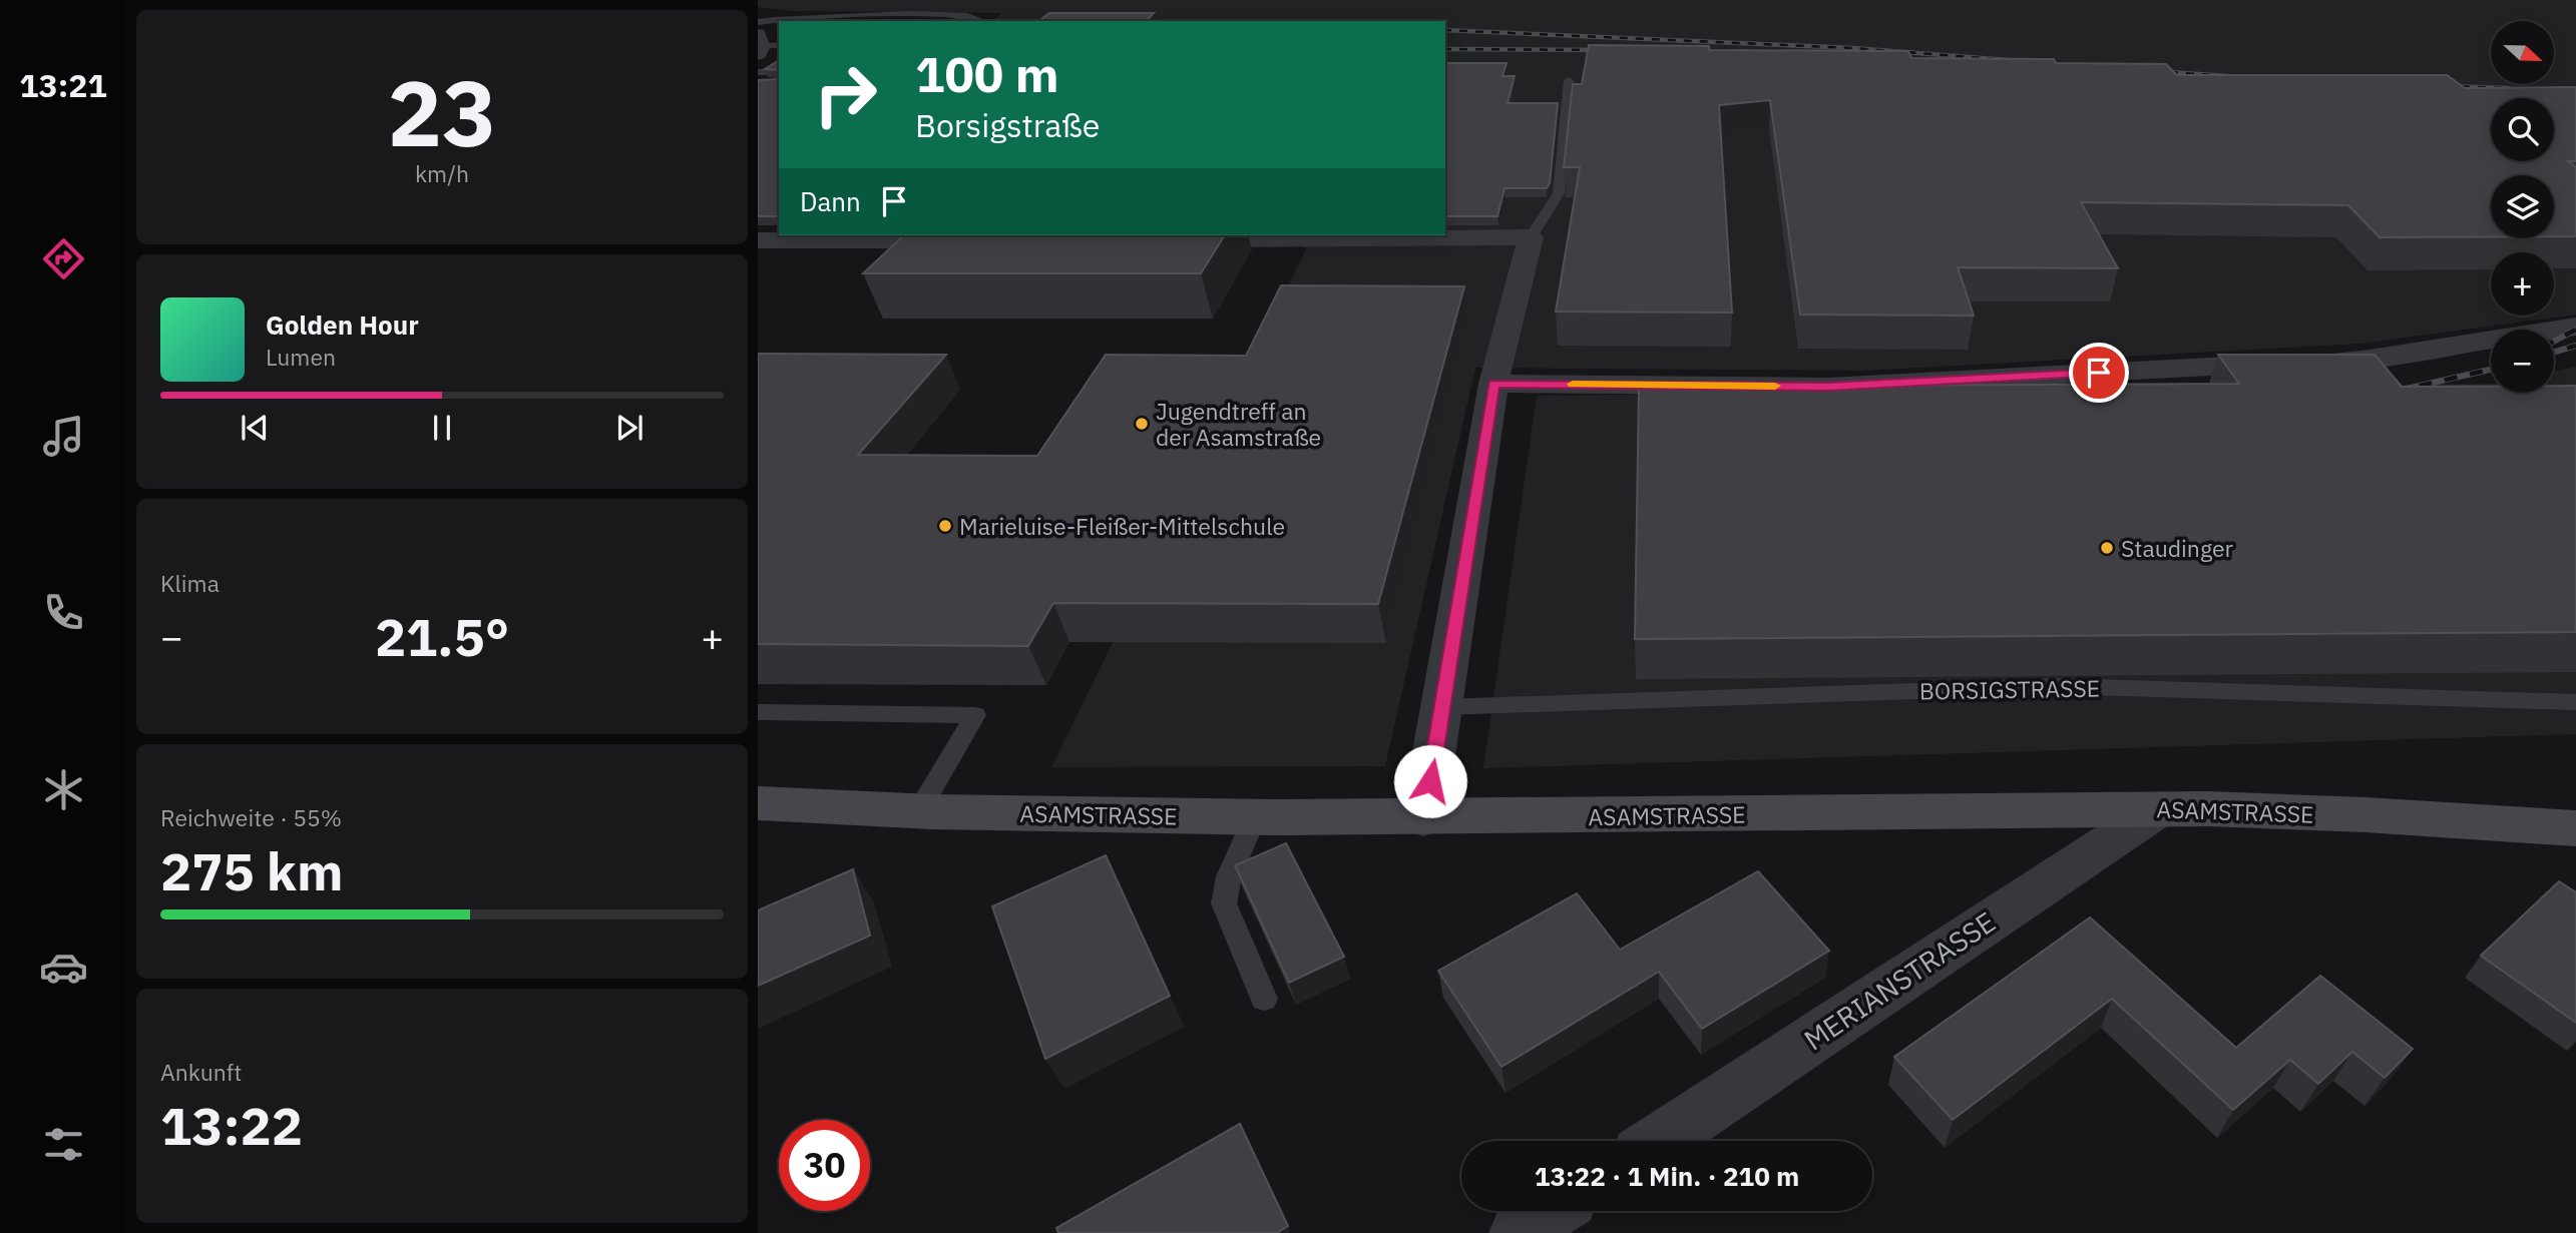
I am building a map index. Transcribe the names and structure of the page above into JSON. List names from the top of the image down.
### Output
{
  "streets": {
    "street": ["ASAMSTRASSE", "MERIANSTRASSE"],
    "lane": ["BORSIGSTRASSE"]
  },
  "crossings": [
    ["ASAMSTRASSE", "MERIANSTRASSE"]
  ],
  "places": ["Jugendtreff an der Asamstraße", "Marieluise-Fleißer-Mittelschule", "Staudinger"],
  "north": "right",
  "page": {
    "tabs": "13:21",
    "tile": [
      ["23", "km/h"],
      "Klima",
      ["Reichweite · 55%", "275 km"],
      ["Ankunft", "13:22"]
    ],
    "map_buttons": ["+", "−"],
    "turn": ["100 m", "Borsigstraße"],
    "then": "Dann",
    "song": ["Golden Hour", "Lumen"],
    "heat": ["−", "21.5°", "+"],
    "limit": "30",
    "trip": "13:22 · 1 Min. · 210 m"
  }
}
